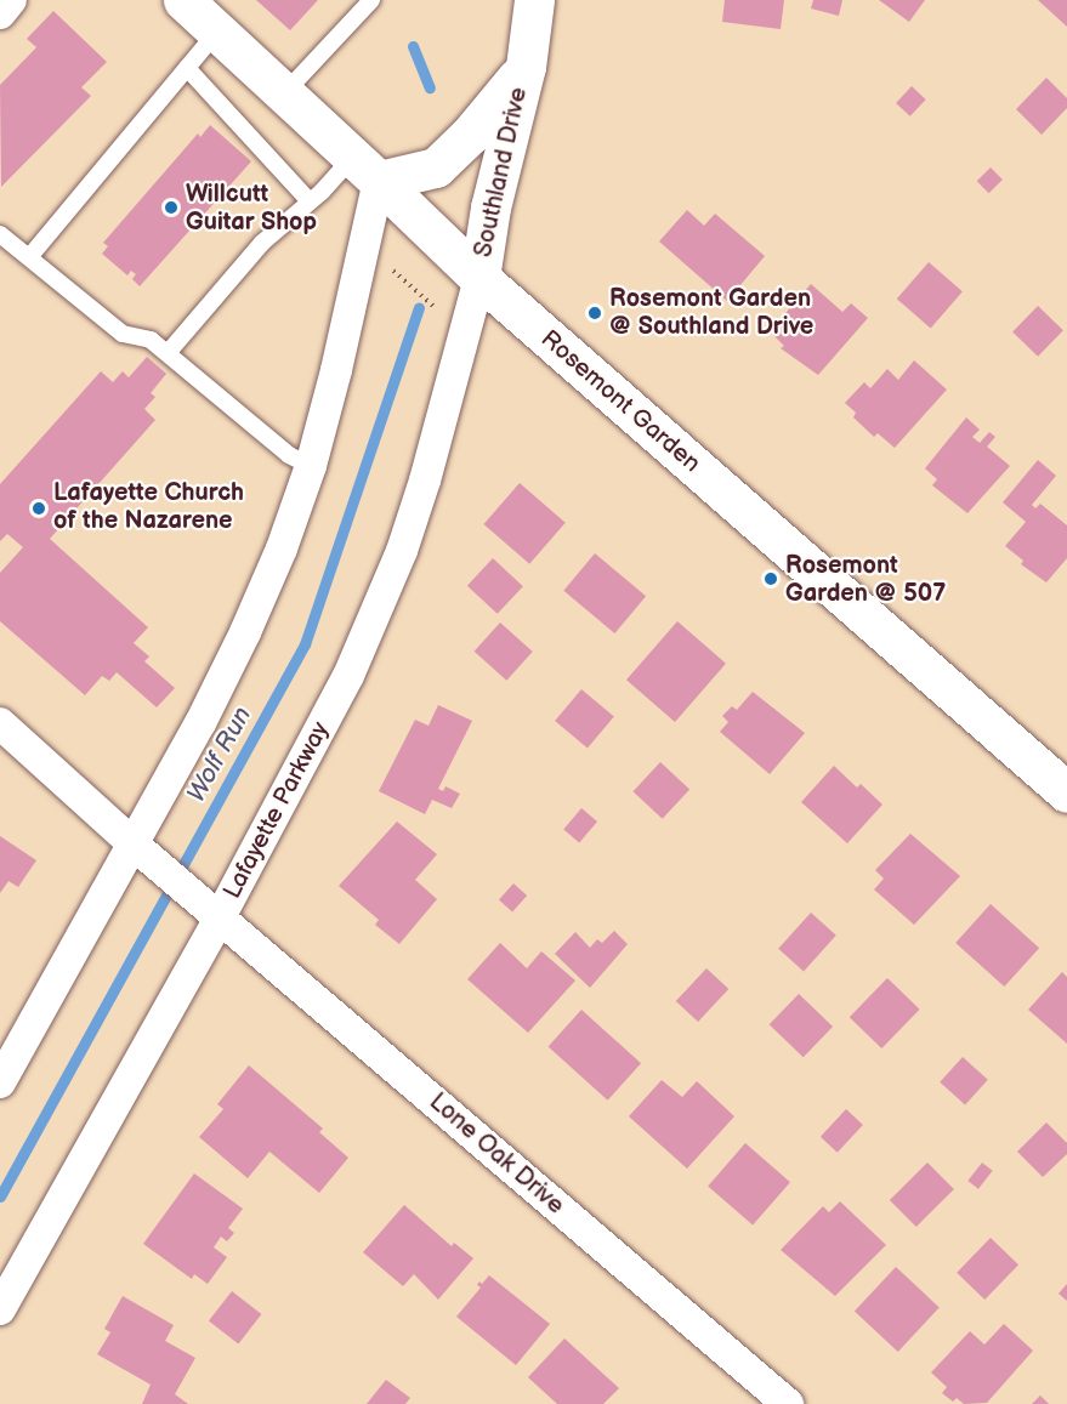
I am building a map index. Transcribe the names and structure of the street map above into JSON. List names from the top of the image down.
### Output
{
  "streets": {
    "main road": ["Southland Drive", "Rosemont Garden"],
    "street": ["Lafayette Parkway", "Lone Oak Drive"]
  },
  "crossings": [
    ["Southland Drive", "Rosemont Garden"],
    ["Southland Drive", "Lafayette Parkway"],
    ["Rosemont Garden", "Lafayette Parkway"],
    ["Lafayette Parkway", "Lone Oak Drive"]
  ],
  "water": ["Wolf Run"],
  "places": [
    "Willcutt Guitar Shop",
    "Rosemont Garden @ Southland Drive",
    "Lafayette Church of the Nazarene",
    "Rosemont Garden @ 507"
  ]
}
